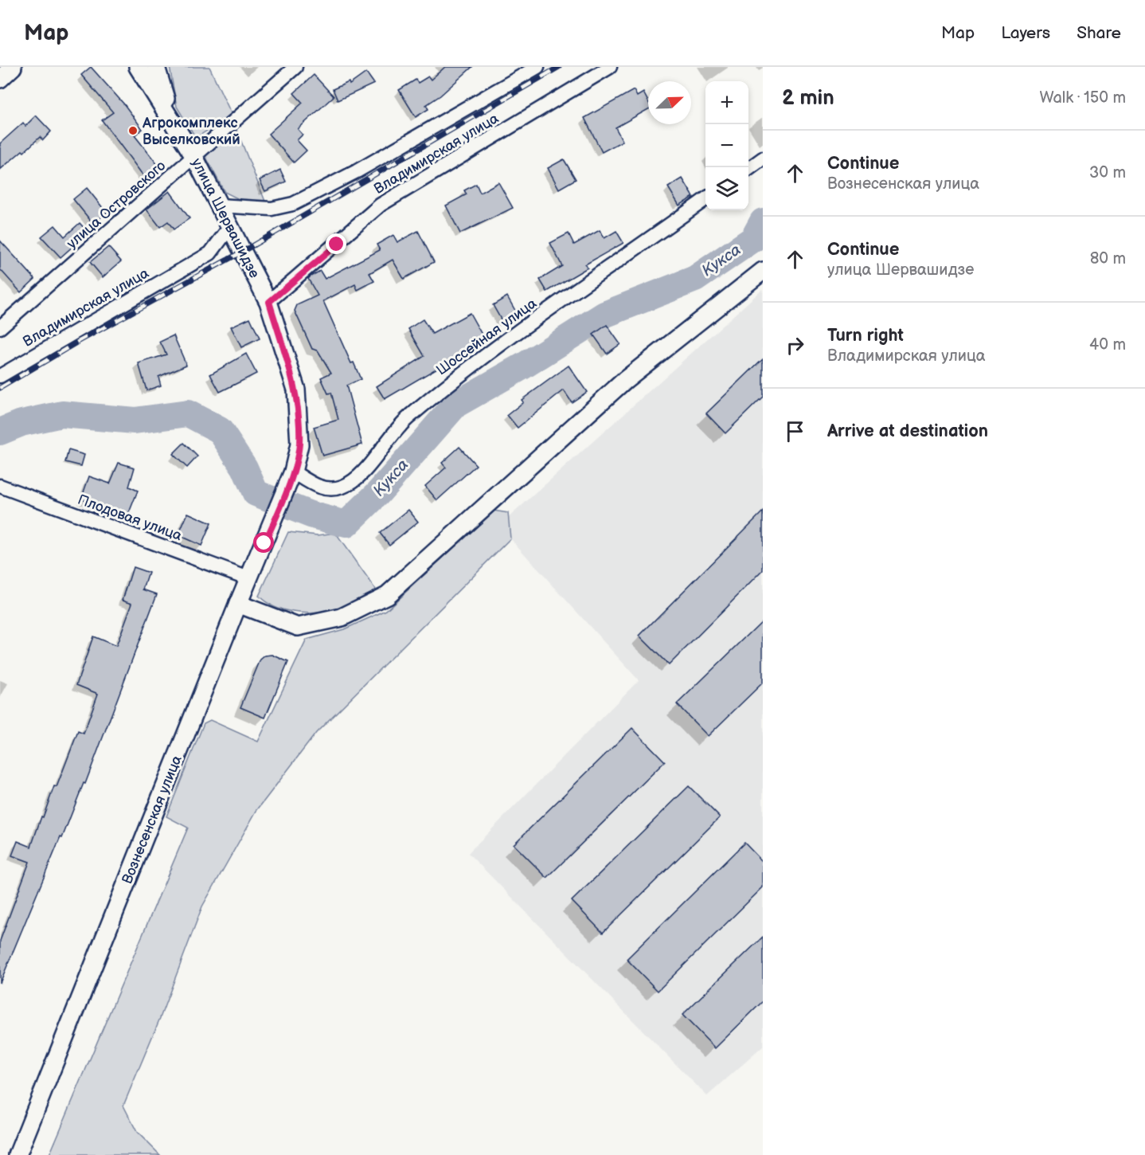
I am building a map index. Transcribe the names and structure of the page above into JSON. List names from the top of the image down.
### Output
{
  "streets": {
    "street": [
      "Владимирская улица",
      "улица Островского",
      "улица Шервашидзе",
      "Шоссейная улица",
      "Плодовая улица",
      "Вознесенская улица"
    ]
  },
  "crossings": [
    ["Владимирская улица", "улица Шервашидзе"],
    ["улица Островского", "улица Шервашидзе"],
    ["улица Шервашидзе", "Шоссейная улица"],
    ["улица Шервашидзе", "Вознесенская улица"],
    ["Шоссейная улица", "Вознесенская улица"],
    ["Плодовая улица", "Вознесенская улица"]
  ],
  "water": ["Кукса"],
  "places": ["Агрокомплекс Выселковский"],
  "north": "top right",
  "page": {
    "header": "Map",
    "nav": ["Map", "Layers", "Share"],
    "heading": ["2 min", "Walk · 150 m"],
    "map_buttons": ["+", "−"],
    "list": [
      ["Continue", "Вознесенская улица", "30 m"],
      ["Continue", "улица Шервашидзе", "80 m"],
      ["Turn right", "Владимирская улица", "40 m"],
      "Arrive at destination"
    ]
  }
}
